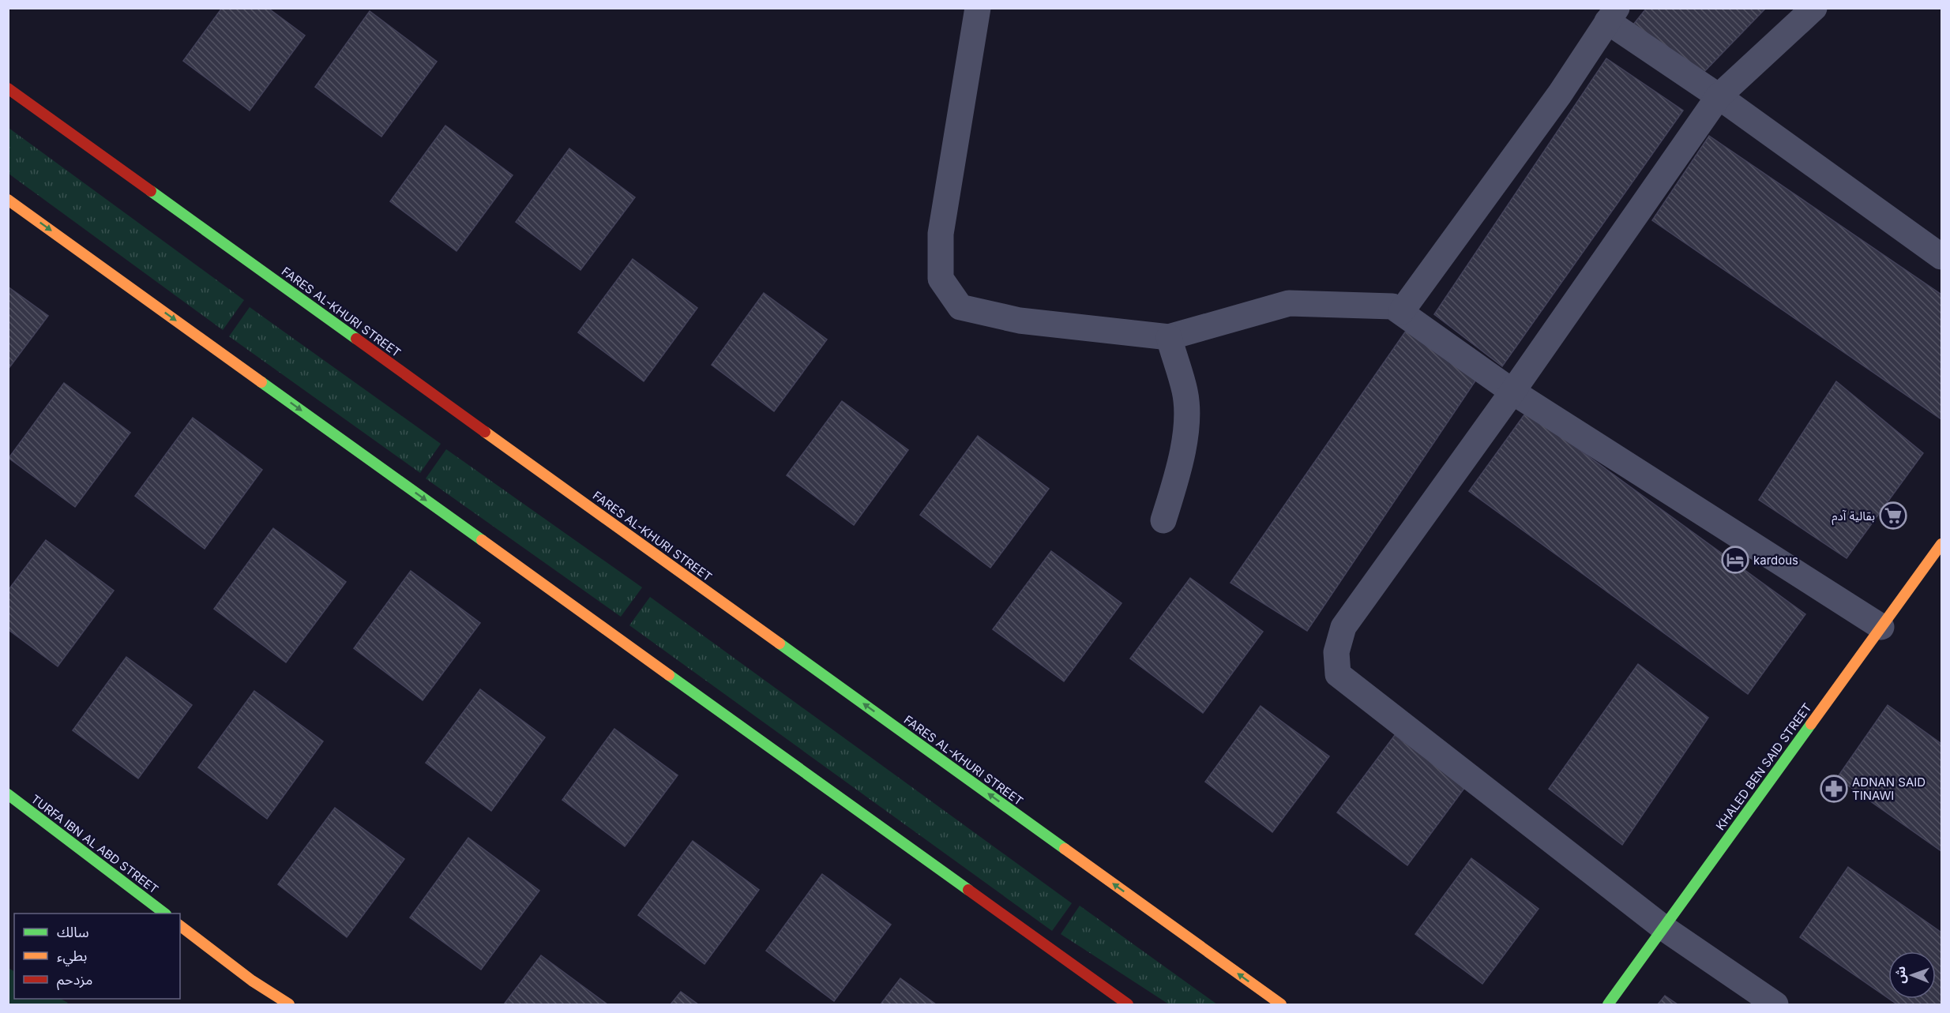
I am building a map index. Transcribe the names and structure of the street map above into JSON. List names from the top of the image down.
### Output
{
  "streets": {
    "main road": ["FARES AL-KHURI STREET", "KHALED BEN SAID STREET", "TURFA IBN AL ABD STREET"]
  },
  "places": {
    "supermarket": ["بقالية آدم"],
    "hotel": ["kardous"],
    "pharmacy": ["ADNAN SAID TINAWI"]
  },
  "legend": ["سالك", "بطيء", "مزدحم"],
  "north": "left"
}
